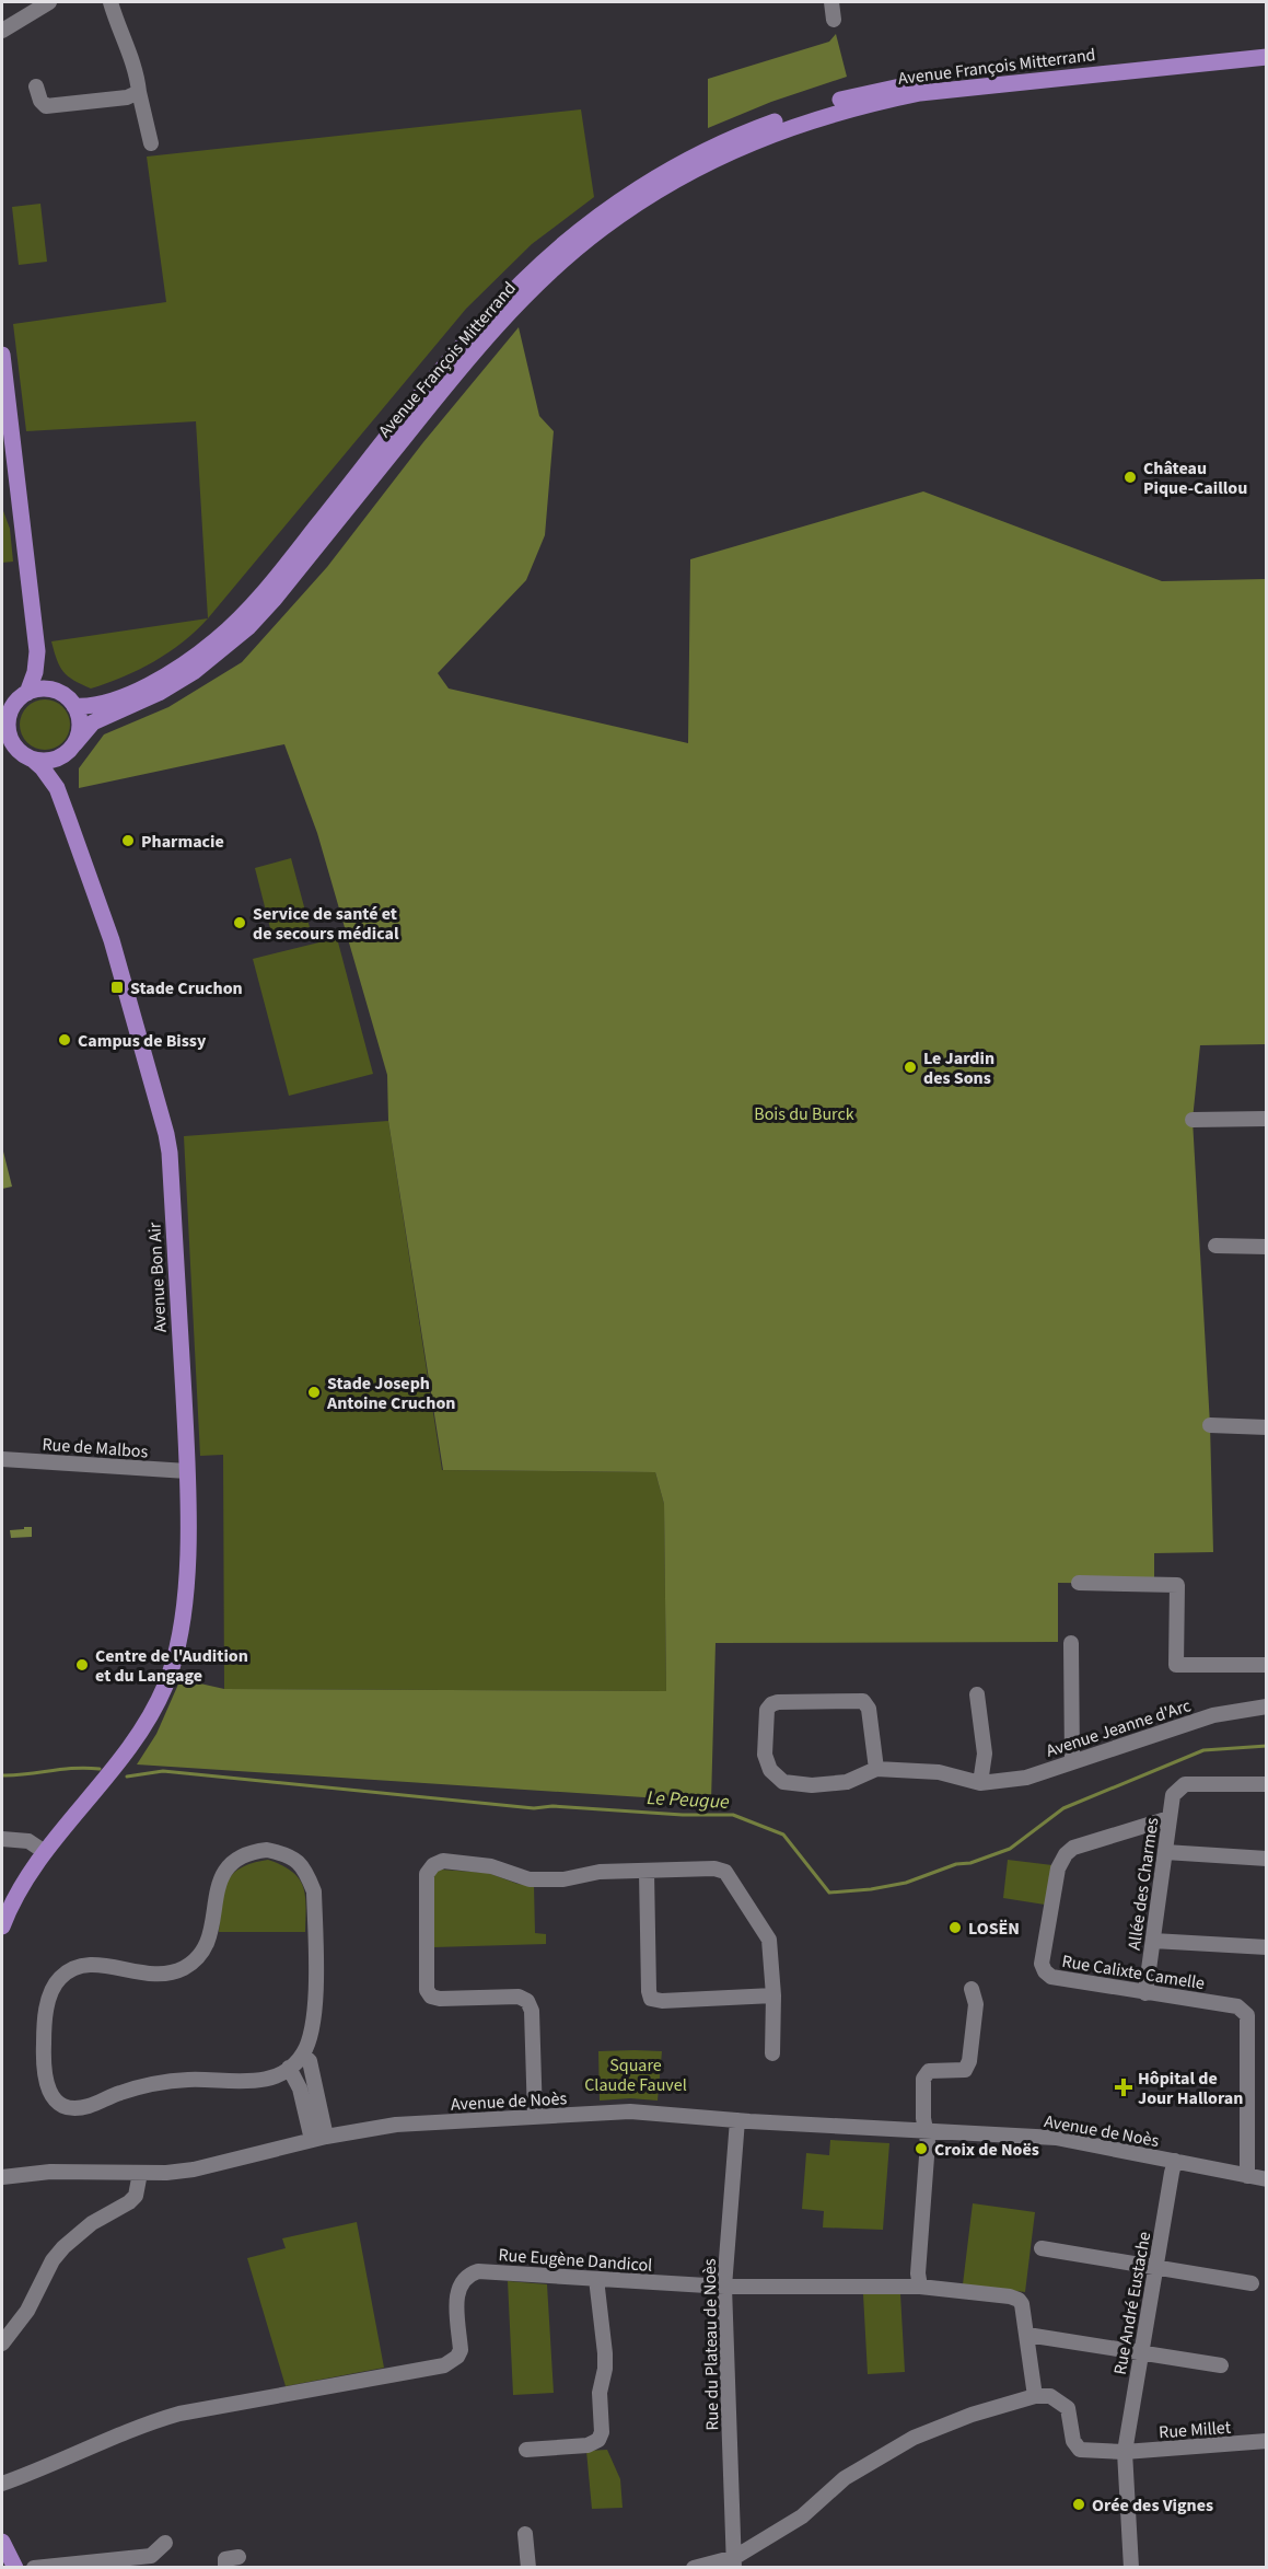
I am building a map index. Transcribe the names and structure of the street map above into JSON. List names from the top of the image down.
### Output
{
  "streets": {
    "main road": ["Avenue François Mitterrand", "Avenue Bon Air"],
    "street": [
      "Rue de Malbos",
      "Avenue Jeanne d'Arc",
      "Allée des Charmes",
      "Rue Calixte Camelle",
      "Avenue de Noès",
      "Rue Eugène Dandicol",
      "Rue André Eustache",
      "Rue du Plateau de Noès",
      "Rue Millet"
    ]
  },
  "crossings": [
    ["Avenue François Mitterrand", "Avenue Bon Air"],
    ["Avenue Bon Air", "Rue de Malbos"],
    ["Allée des Charmes", "Rue Calixte Camelle"],
    ["Rue Calixte Camelle", "Avenue de Noès"],
    ["Avenue de Noès", "Rue André Eustache"],
    ["Avenue de Noès", "Rue du Plateau de Noès"],
    ["Rue Eugène Dandicol", "Rue du Plateau de Noès"],
    ["Rue André Eustache", "Rue Millet"]
  ],
  "water": ["Le Peugue"],
  "parks": ["Bois du Burck", "Square Claude Fauvel"],
  "places": {
    "other": [
      "Château Pique-Caillou",
      "Pharmacie",
      "Service de santé et de secours médical",
      "Campus de Bissy",
      "Le Jardin des Sons",
      "Stade Joseph Antoine Cruchon",
      "Centre de l'Audition et du Langage",
      "LOSËN",
      "Croix de Noës",
      "Orée des Vignes"
    ],
    "transit": ["Stade Cruchon"],
    "health": ["Hôpital de Jour Halloran"]
  }
}
